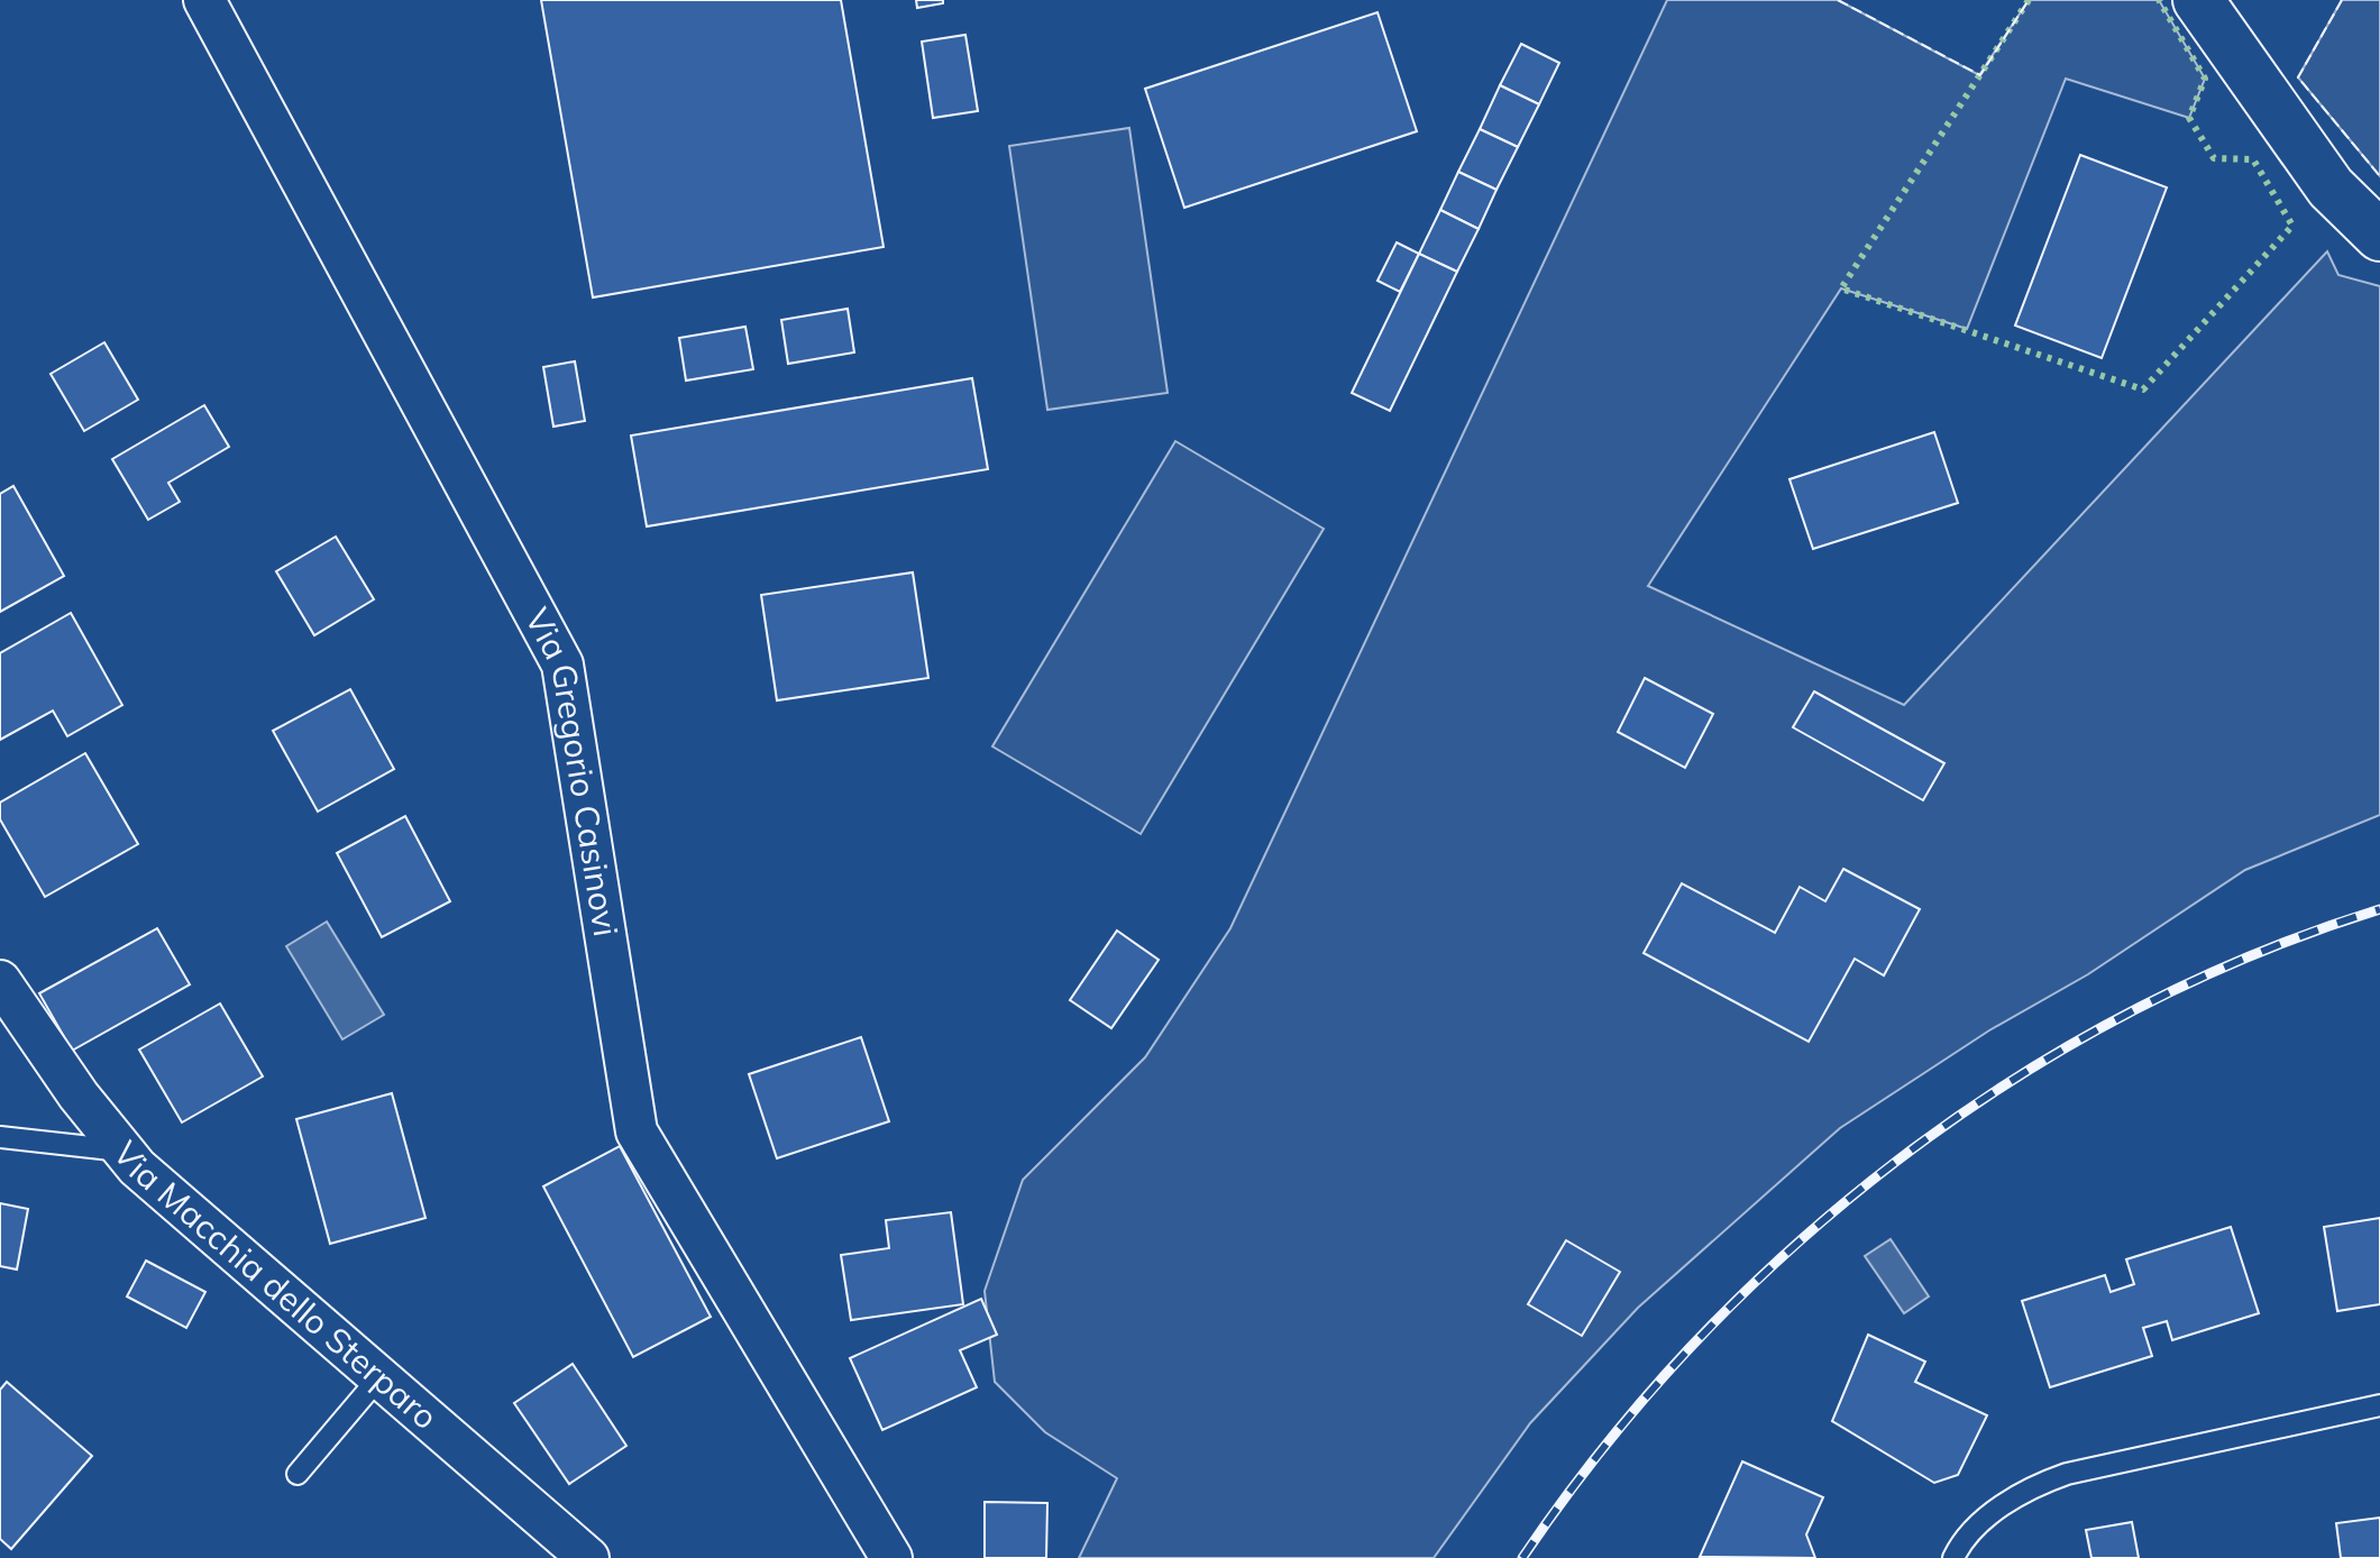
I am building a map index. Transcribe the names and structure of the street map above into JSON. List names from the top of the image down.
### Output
{
  "streets": {
    "street": ["Via Gregorio Casinovi", "Via Macchia dello Sterparo"]
  }
}
